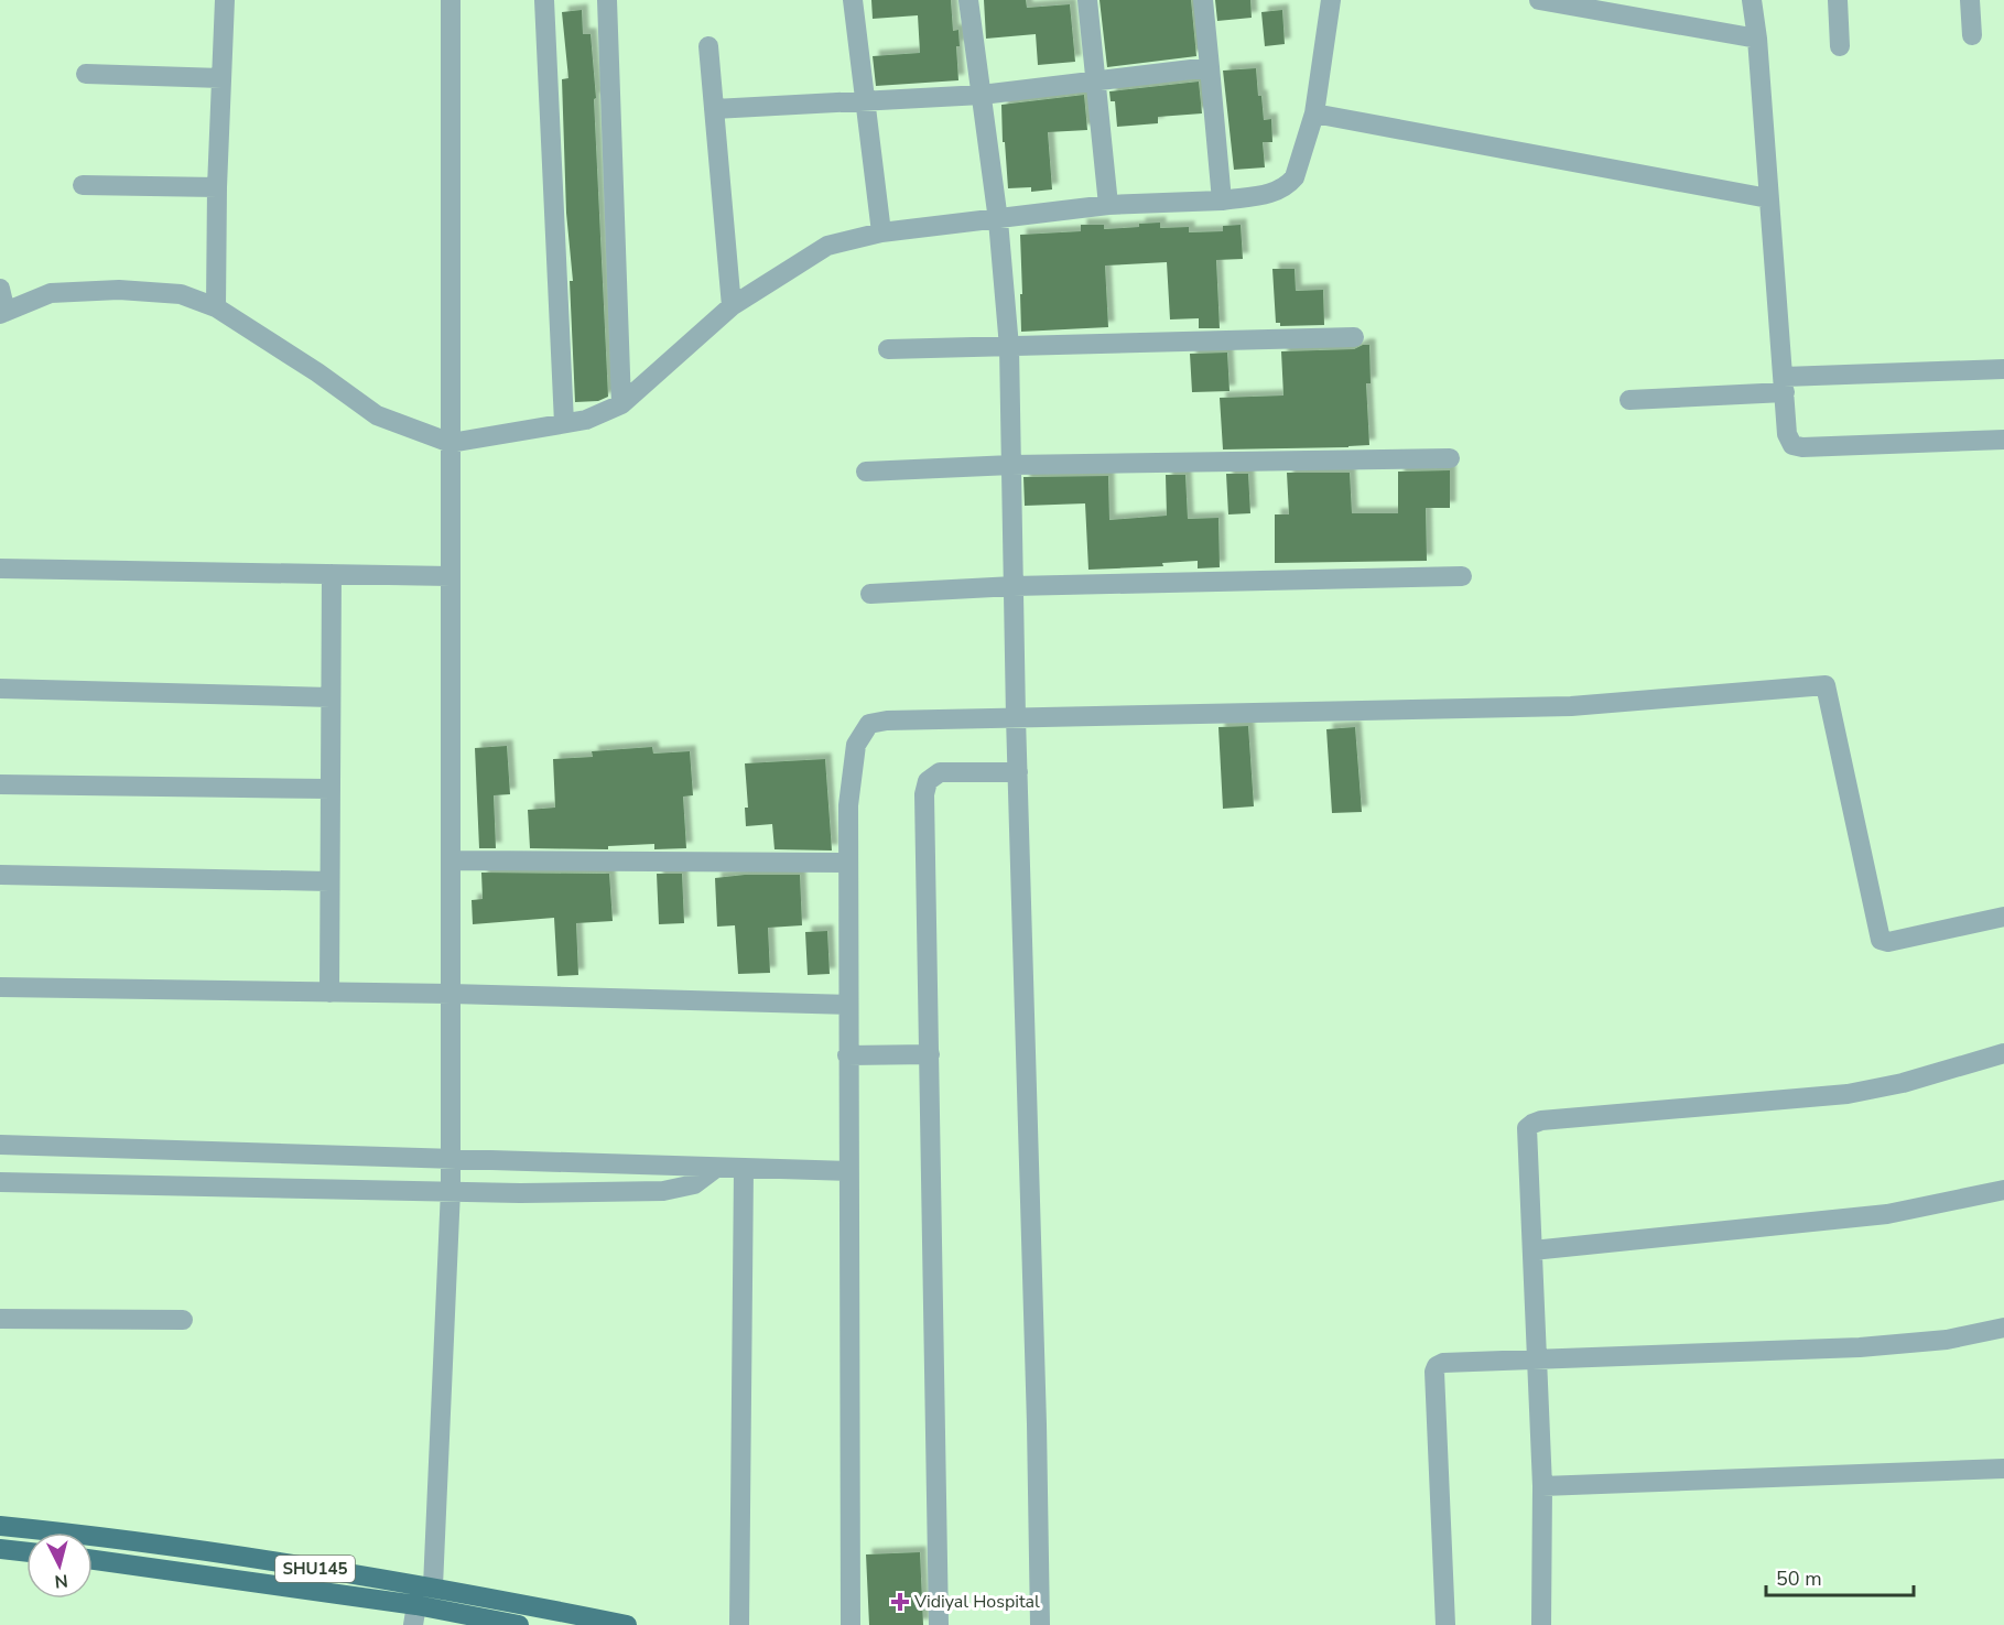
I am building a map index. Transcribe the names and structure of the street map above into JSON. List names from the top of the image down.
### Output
{
  "streets": {
    "main road": ["SHU145"]
  },
  "places": {
    "health": ["Vidiyal Hospital"]
  },
  "scale_bar": "50 m",
  "north": "bottom"
}
